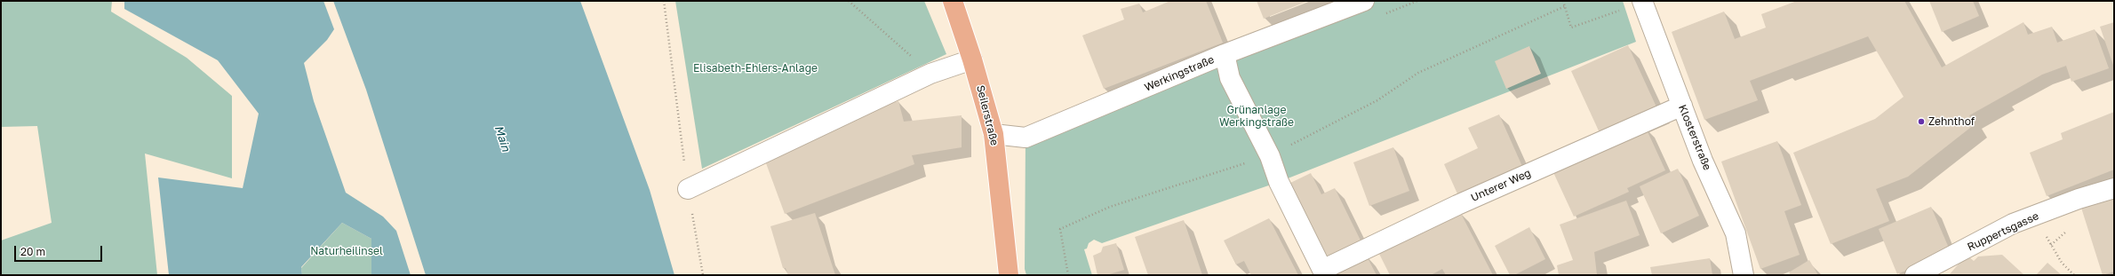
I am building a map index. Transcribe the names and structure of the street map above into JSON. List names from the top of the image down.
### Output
{
  "streets": {
    "main road": ["Seilerstraße"],
    "street": [
      "Werkingstraße",
      "Klosterstraße",
      "Unterer Weg",
      "Ruppertsgasse"
    ]
  },
  "crossings": [
    ["Werkingstraße", "Seilerstraße"],
    ["Werkingstraße", "Unterer Weg"],
    ["Klosterstraße", "Unterer Weg"]
  ],
  "water": ["Main"],
  "parks": ["Elisabeth-Ehlers-Anlage", "Grünanlage Werkingstraße", "Naturheilinsel"],
  "places": ["Zehnthof"],
  "scale_bar": "20 m"
}
